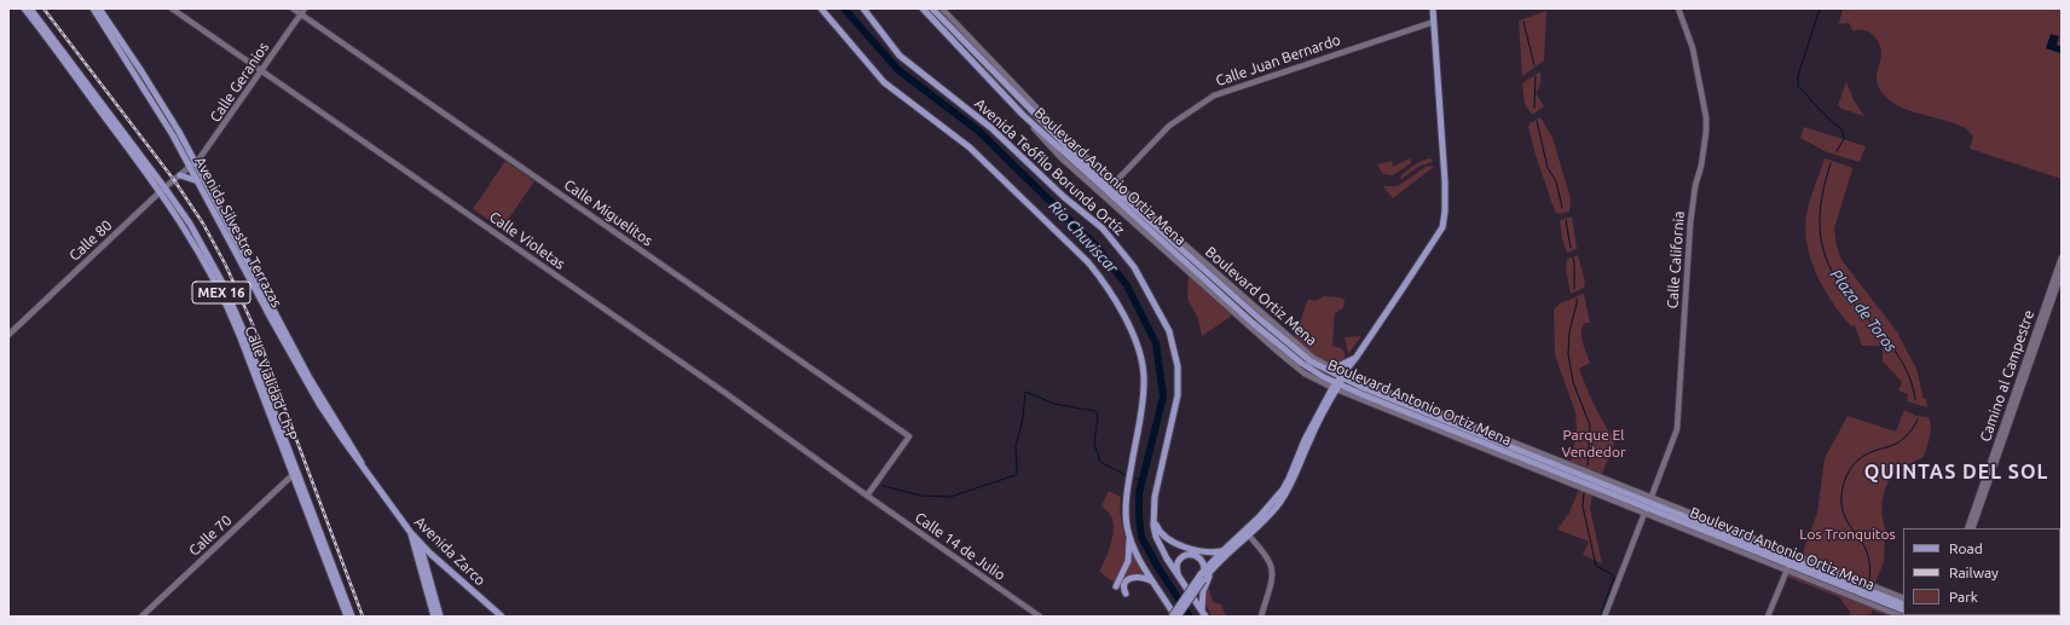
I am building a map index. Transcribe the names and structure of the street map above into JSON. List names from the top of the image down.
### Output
{
  "streets": {
    "main road": [
      "Avenida Teófilo Borunda Ortíz",
      "Boulevard Antonio Ortiz Mena",
      "Avenida Silvestre Terrazas",
      "MEX 16",
      "Calle Vialidad Ch-P",
      "Avenida Zarco"
    ],
    "street": [
      "Calle Juan Bernardo",
      "Calle Geranios",
      "Calle Miguelitos",
      "Calle 80",
      "Calle Violetas",
      "Calle California",
      "Boulevard Ortiz Mena",
      "Camino al Campestre",
      "Calle 70",
      "Calle 14 de Julio"
    ]
  },
  "crossings": [
    ["Calle Juan Bernardo", "Boulevard Antonio Ortiz Mena"],
    ["Calle Juan Bernardo", "Boulevard Ortiz Mena"],
    ["Calle Geranios", "Calle Miguelitos"],
    ["Calle Geranios", "Avenida Silvestre Terrazas"],
    ["Calle Geranios", "Calle 80"],
    ["Calle Geranios", "Calle Violetas"],
    ["Boulevard Antonio Ortiz Mena", "Calle California"],
    ["Boulevard Antonio Ortiz Mena", "Boulevard Ortiz Mena"],
    ["Calle Miguelitos", "Calle Violetas"],
    ["Calle Miguelitos", "Calle 14 de Julio"],
    ["Avenida Silvestre Terrazas", "Calle 80"],
    ["Avenida Silvestre Terrazas", "Avenida Zarco"],
    ["Calle 80", "Calle Vialidad Ch-P"],
    ["Calle Violetas", "Calle 14 de Julio"],
    ["Calle California", "Boulevard Ortiz Mena"],
    ["Calle Vialidad Ch-P", "Calle 70"]
  ],
  "districts": ["QUINTAS DEL SOL"],
  "water": ["Rio Chuviscar", "Plaza de Toros"],
  "parks": ["Parque El Vendedor", "Los Tronquitos"],
  "legend": ["Road", "Railway", "Park"]
}
